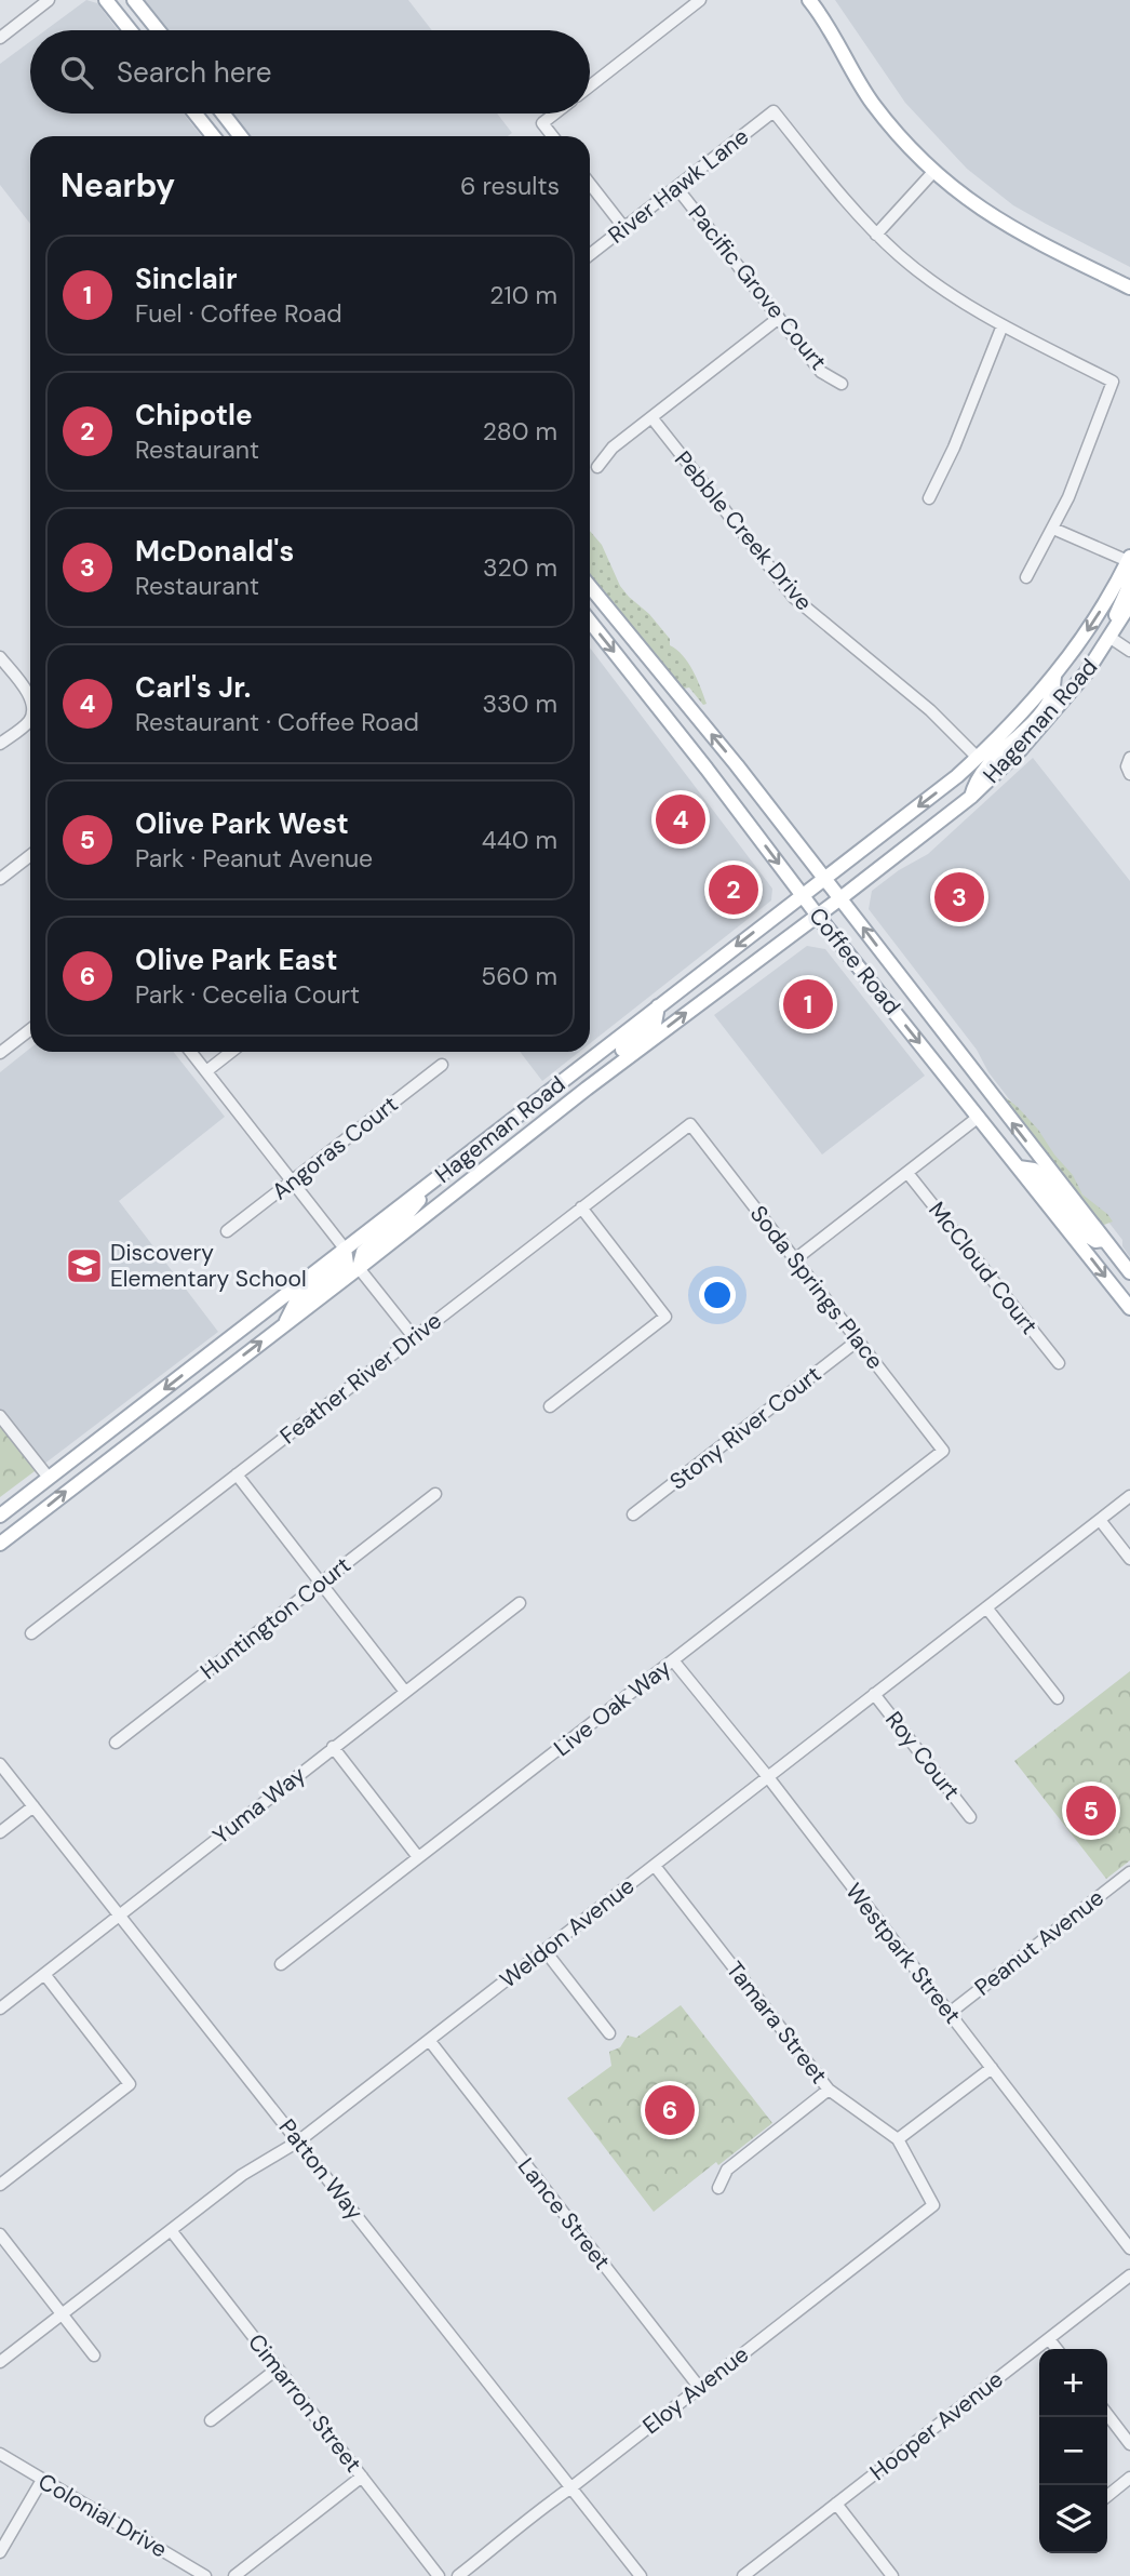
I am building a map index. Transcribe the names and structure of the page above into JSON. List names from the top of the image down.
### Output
{
  "streets": {
    "main road": ["Hageman Road", "Coffee Road"],
    "street": [
      "River Hawk Lane",
      "Pacific Grove Court",
      "Pebble Creek Drive",
      "Angoras Court",
      "McCloud Court",
      "Soda Springs Place",
      "Feather River Drive",
      "Stony River Court",
      "Huntington Court",
      "Live Oak Way",
      "Roy Court",
      "Yuma Way",
      "Weldon Avenue",
      "Peanut Avenue",
      "Westpark Street",
      "Tamara Street",
      "Patton Way",
      "Lance Street",
      "Eloy Avenue",
      "Cimarron Street",
      "Hooper Avenue",
      "Colonial Drive"
    ]
  },
  "crossings": [
    ["River Hawk Lane", "Pacific Grove Court"],
    ["Pebble Creek Drive", "Hageman Road"],
    ["Hageman Road", "Coffee Road"],
    ["Soda Springs Place", "Feather River Drive"],
    ["Soda Springs Place", "Stony River Court"],
    ["Soda Springs Place", "Live Oak Way"],
    ["Live Oak Way", "Westpark Street"],
    ["Roy Court", "Weldon Avenue"],
    ["Yuma Way", "Patton Way"],
    ["Weldon Avenue", "Westpark Street"],
    ["Weldon Avenue", "Tamara Street"],
    ["Weldon Avenue", "Patton Way"],
    ["Weldon Avenue", "Lance Street"],
    ["Weldon Avenue", "Cimarron Street"],
    ["Peanut Avenue", "Westpark Street"],
    ["Tamara Street", "Eloy Avenue"],
    ["Patton Way", "Eloy Avenue"],
    ["Lance Street", "Eloy Avenue"]
  ],
  "places": {
    "school or university": ["Discovery Elementary School"]
  },
  "page": {
    "search": "Search here",
    "heading": ["Nearby", "6 results"],
    "list": [
      {
        "mark": "1",
        "name": "Sinclair",
        "note": "Fuel · Coffee Road",
        "value": "210 m"
      },
      {
        "mark": "2",
        "name": "Chipotle",
        "note": "Restaurant",
        "value": "280 m"
      },
      {
        "mark": "3",
        "name": "McDonald's",
        "note": "Restaurant",
        "value": "320 m"
      },
      {
        "mark": "4",
        "name": "Carl's Jr.",
        "note": "Restaurant · Coffee Road",
        "value": "330 m"
      },
      {
        "mark": "5",
        "name": "Olive Park West",
        "note": "Park · Peanut Avenue",
        "value": "440 m"
      },
      {
        "mark": "6",
        "name": "Olive Park East",
        "note": "Park · Cecelia Court",
        "value": "560 m"
      }
    ],
    "pins": [
      "4",
      "2",
      "3",
      "1",
      "5",
      "6"
    ],
    "map_buttons": ["+", "−"]
  }
}
